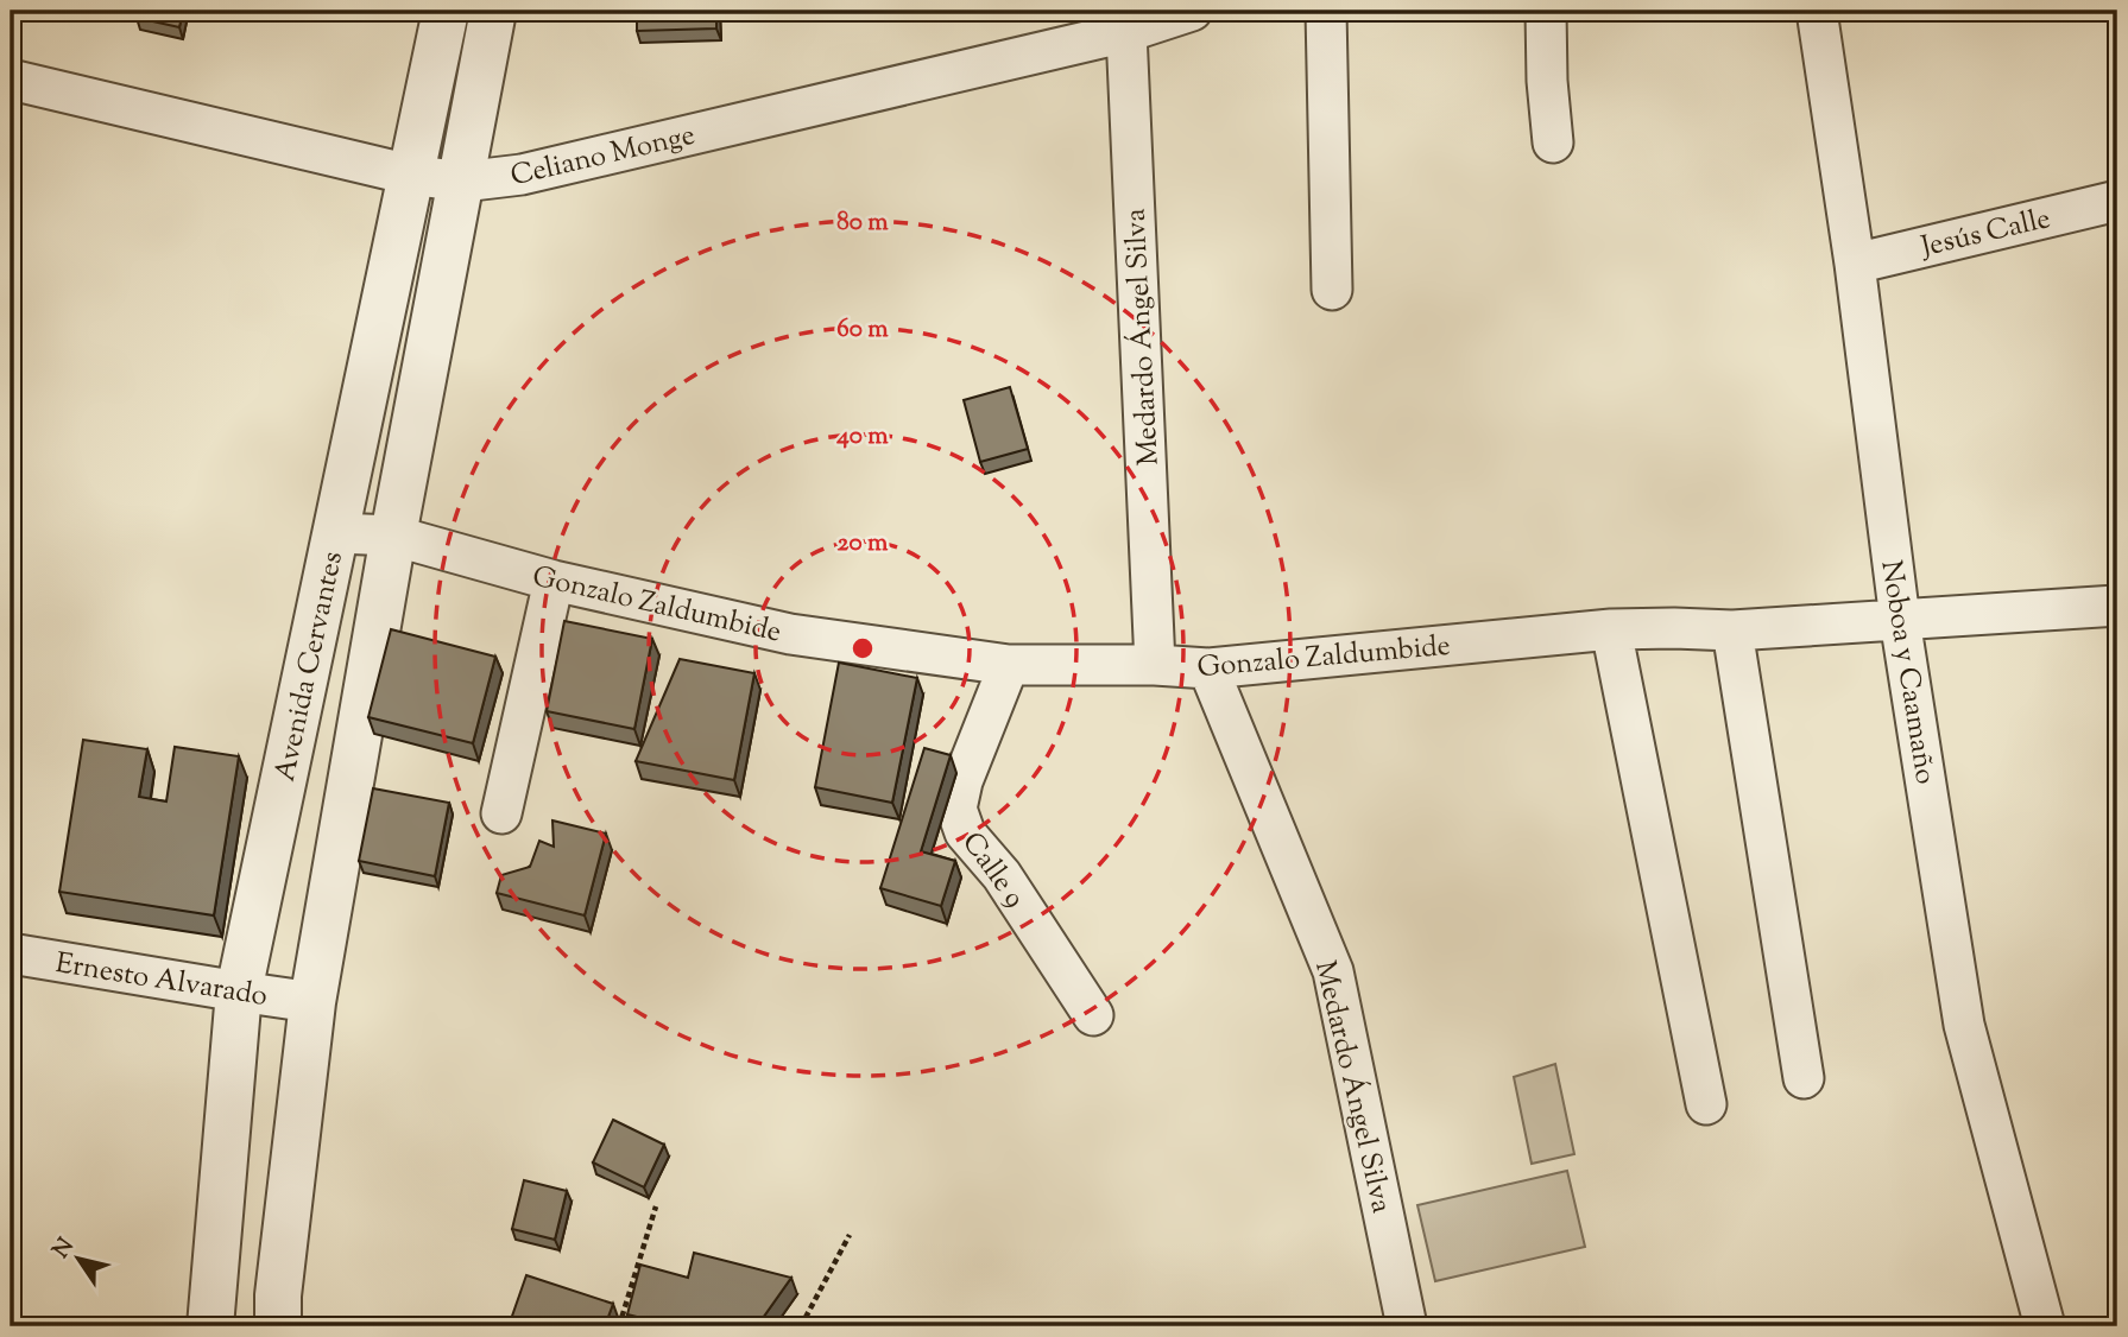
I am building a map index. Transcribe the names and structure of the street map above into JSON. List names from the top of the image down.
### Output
{
  "streets": {
    "street": [
      "Celiano Monge",
      "Jesús Calle",
      "Medardo Ángel Silva",
      "Gonzalo Zaldumbide",
      "Avenida Cervantes",
      "Noboa y Caamaño",
      "Calle 9",
      "Ernesto Alvarado"
    ]
  },
  "crossings": [
    ["Celiano Monge", "Medardo Ángel Silva"],
    ["Celiano Monge", "Avenida Cervantes"],
    ["Jesús Calle", "Noboa y Caamaño"],
    ["Medardo Ángel Silva", "Gonzalo Zaldumbide"],
    ["Gonzalo Zaldumbide", "Avenida Cervantes"],
    ["Gonzalo Zaldumbide", "Noboa y Caamaño"],
    ["Gonzalo Zaldumbide", "Calle 9"],
    ["Avenida Cervantes", "Ernesto Alvarado"]
  ],
  "north": "top left",
  "rings": [
    "80 m",
    "60 m",
    "40 m",
    "20 m"
  ]
}
